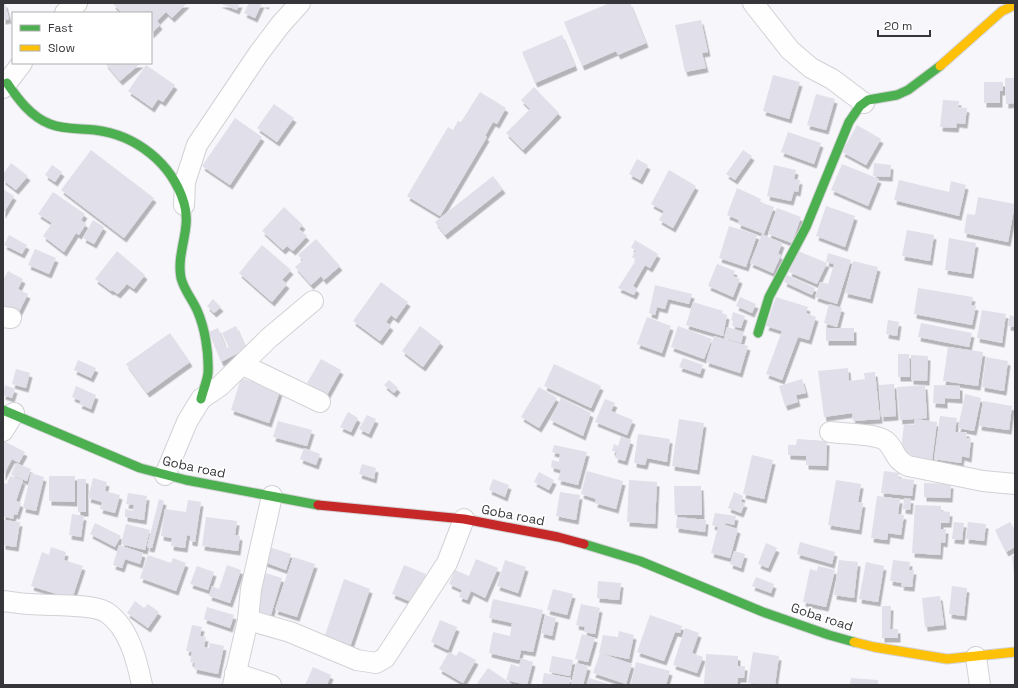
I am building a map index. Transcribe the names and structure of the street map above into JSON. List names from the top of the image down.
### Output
{
  "streets": {
    "main road": ["Goba road"]
  },
  "legend": ["Fast", "Slow"],
  "scale_bar": "20 m"
}
